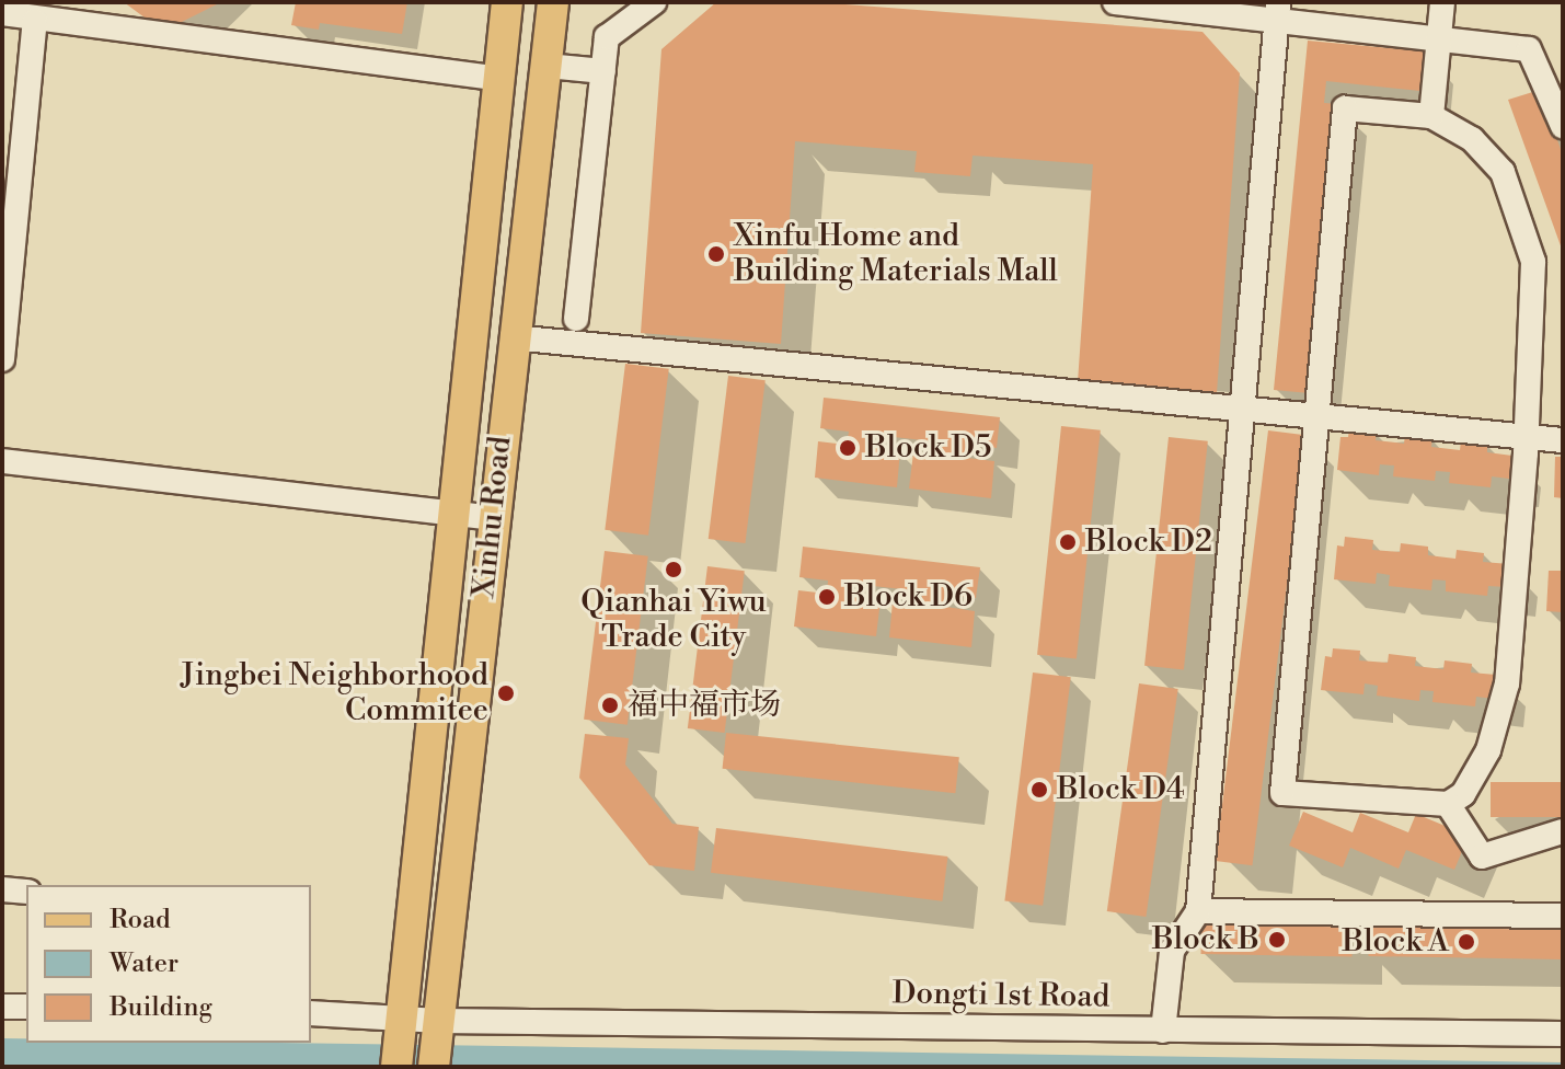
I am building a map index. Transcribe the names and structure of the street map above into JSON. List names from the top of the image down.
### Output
{
  "streets": {
    "main road": ["Xinhu Road"],
    "street": ["Dongti 1st Road"]
  },
  "crossings": [
    ["Xinhu Road", "Dongti 1st Road"]
  ],
  "places": [
    "Xinfu Home and Building Materials Mall",
    "Block D5",
    "Block D2",
    "Qianhai Yiwu Trade City",
    "Block D6",
    "Jingbei Neighborhood Commitee",
    "福中福市场",
    "Block D4",
    "Block B",
    "Block A"
  ],
  "legend": ["Road", "Water", "Building"]
}
